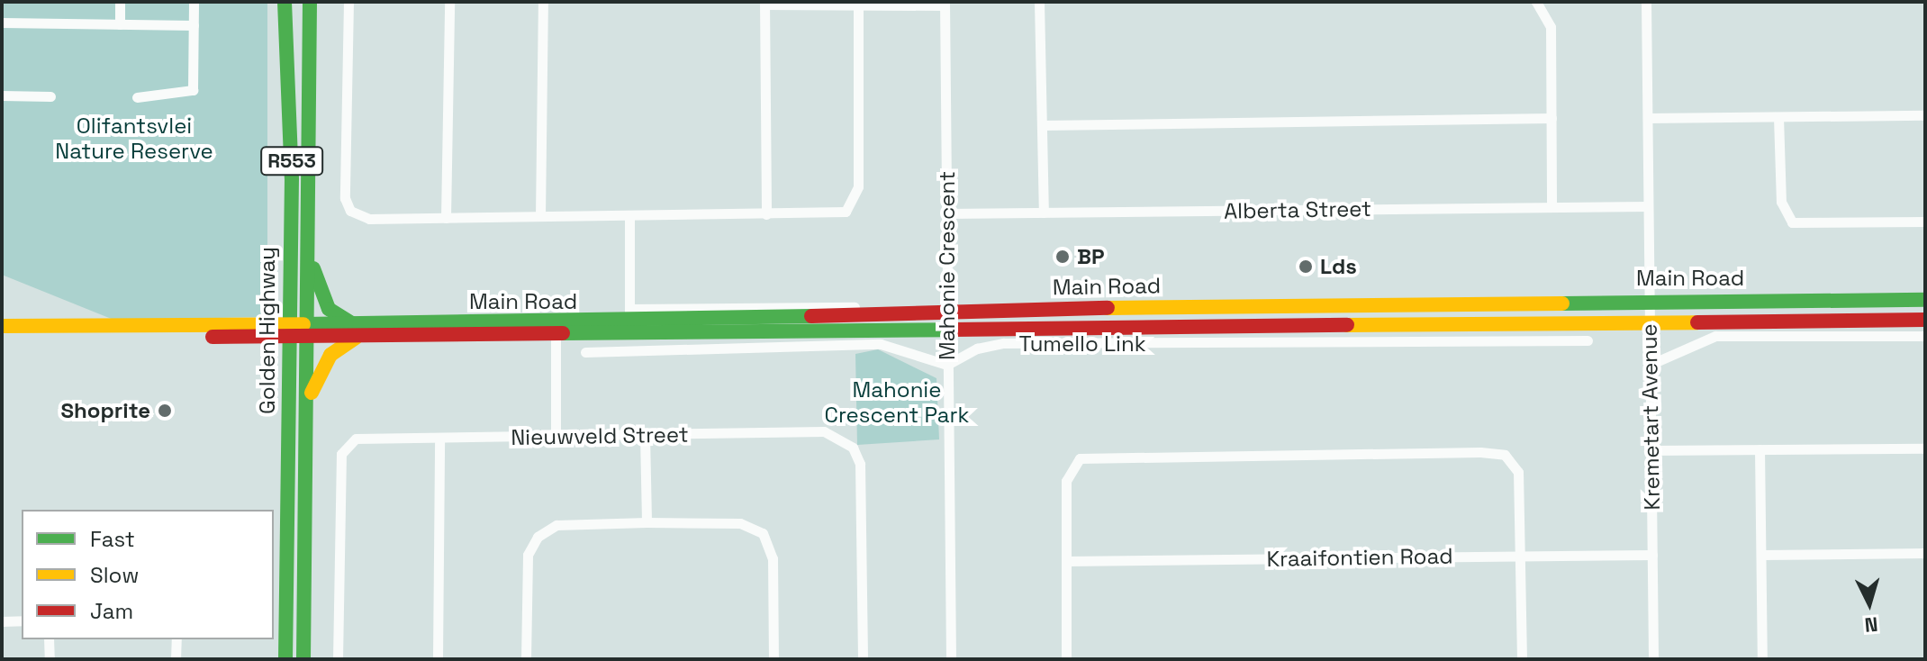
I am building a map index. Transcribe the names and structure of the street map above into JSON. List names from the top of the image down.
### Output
{
  "streets": {
    "main road": ["R553", "Main Road", "Golden Highway"],
    "street": [
      "Alberta Street",
      "Mahonie Crescent",
      "Tumello Link",
      "Kremetart Avenue",
      "Nieuwveld Street",
      "Kraaifontien Road"
    ]
  },
  "crossings": [
    ["Alberta Street", "Mahonie Crescent"],
    ["Alberta Street", "Kremetart Avenue"],
    ["Mahonie Crescent", "Main Road"],
    ["Mahonie Crescent", "Tumello Link"],
    ["Main Road", "Golden Highway"],
    ["Main Road", "Kremetart Avenue"],
    ["Kremetart Avenue", "Kraaifontien Road"]
  ],
  "parks": ["Olifantsvlei Nature Reserve", "Mahonie Crescent Park"],
  "places": ["BP", "Lds", "Shoprite"],
  "legend": ["Fast", "Slow", "Jam"],
  "north": "bottom"
}
